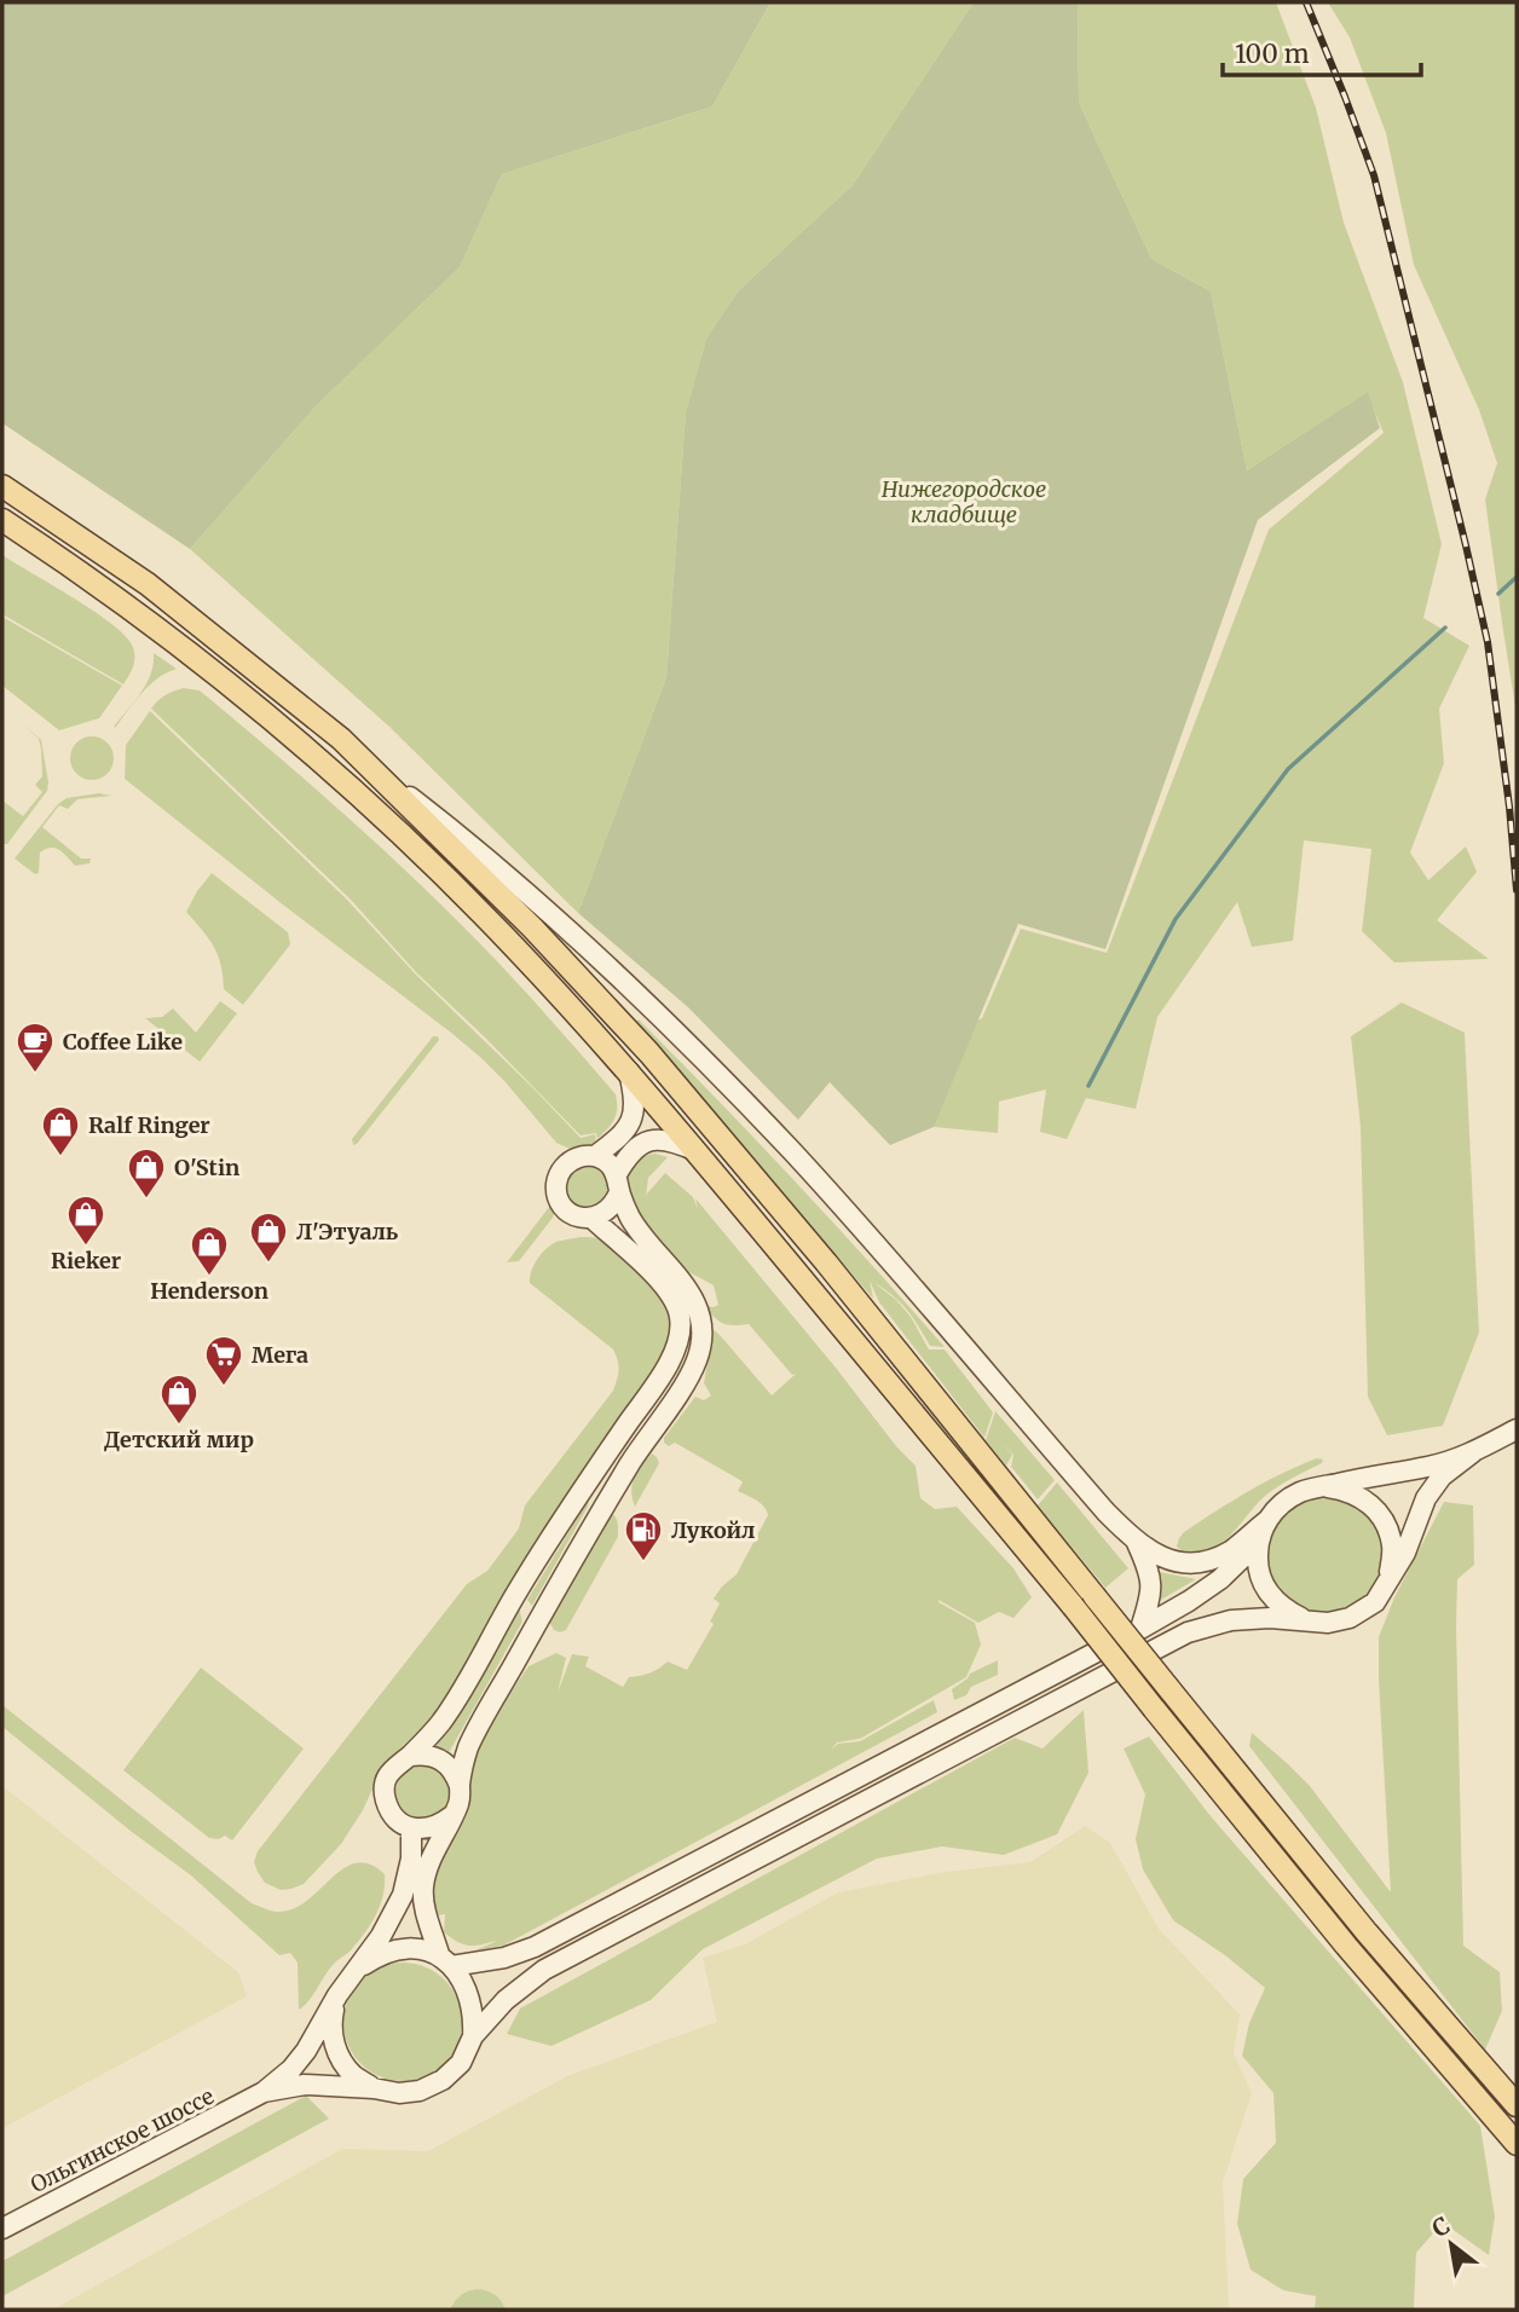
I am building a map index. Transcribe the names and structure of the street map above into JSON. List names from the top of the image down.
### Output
{
  "streets": {
    "main road": ["Ольгинское шоссе"]
  },
  "parks": ["Нижегородское кладбище"],
  "places": {
    "cafe": ["Coffee Like"],
    "shop": [
      "Ralf Ringer",
      "O'Stin",
      "Rieker",
      "Л'Этуаль",
      "Henderson",
      "Детский мир"
    ],
    "supermarket": ["Мега"],
    "fuel station": ["Лукойл"]
  },
  "scale_bar": "100 m",
  "north": "top left"
}
